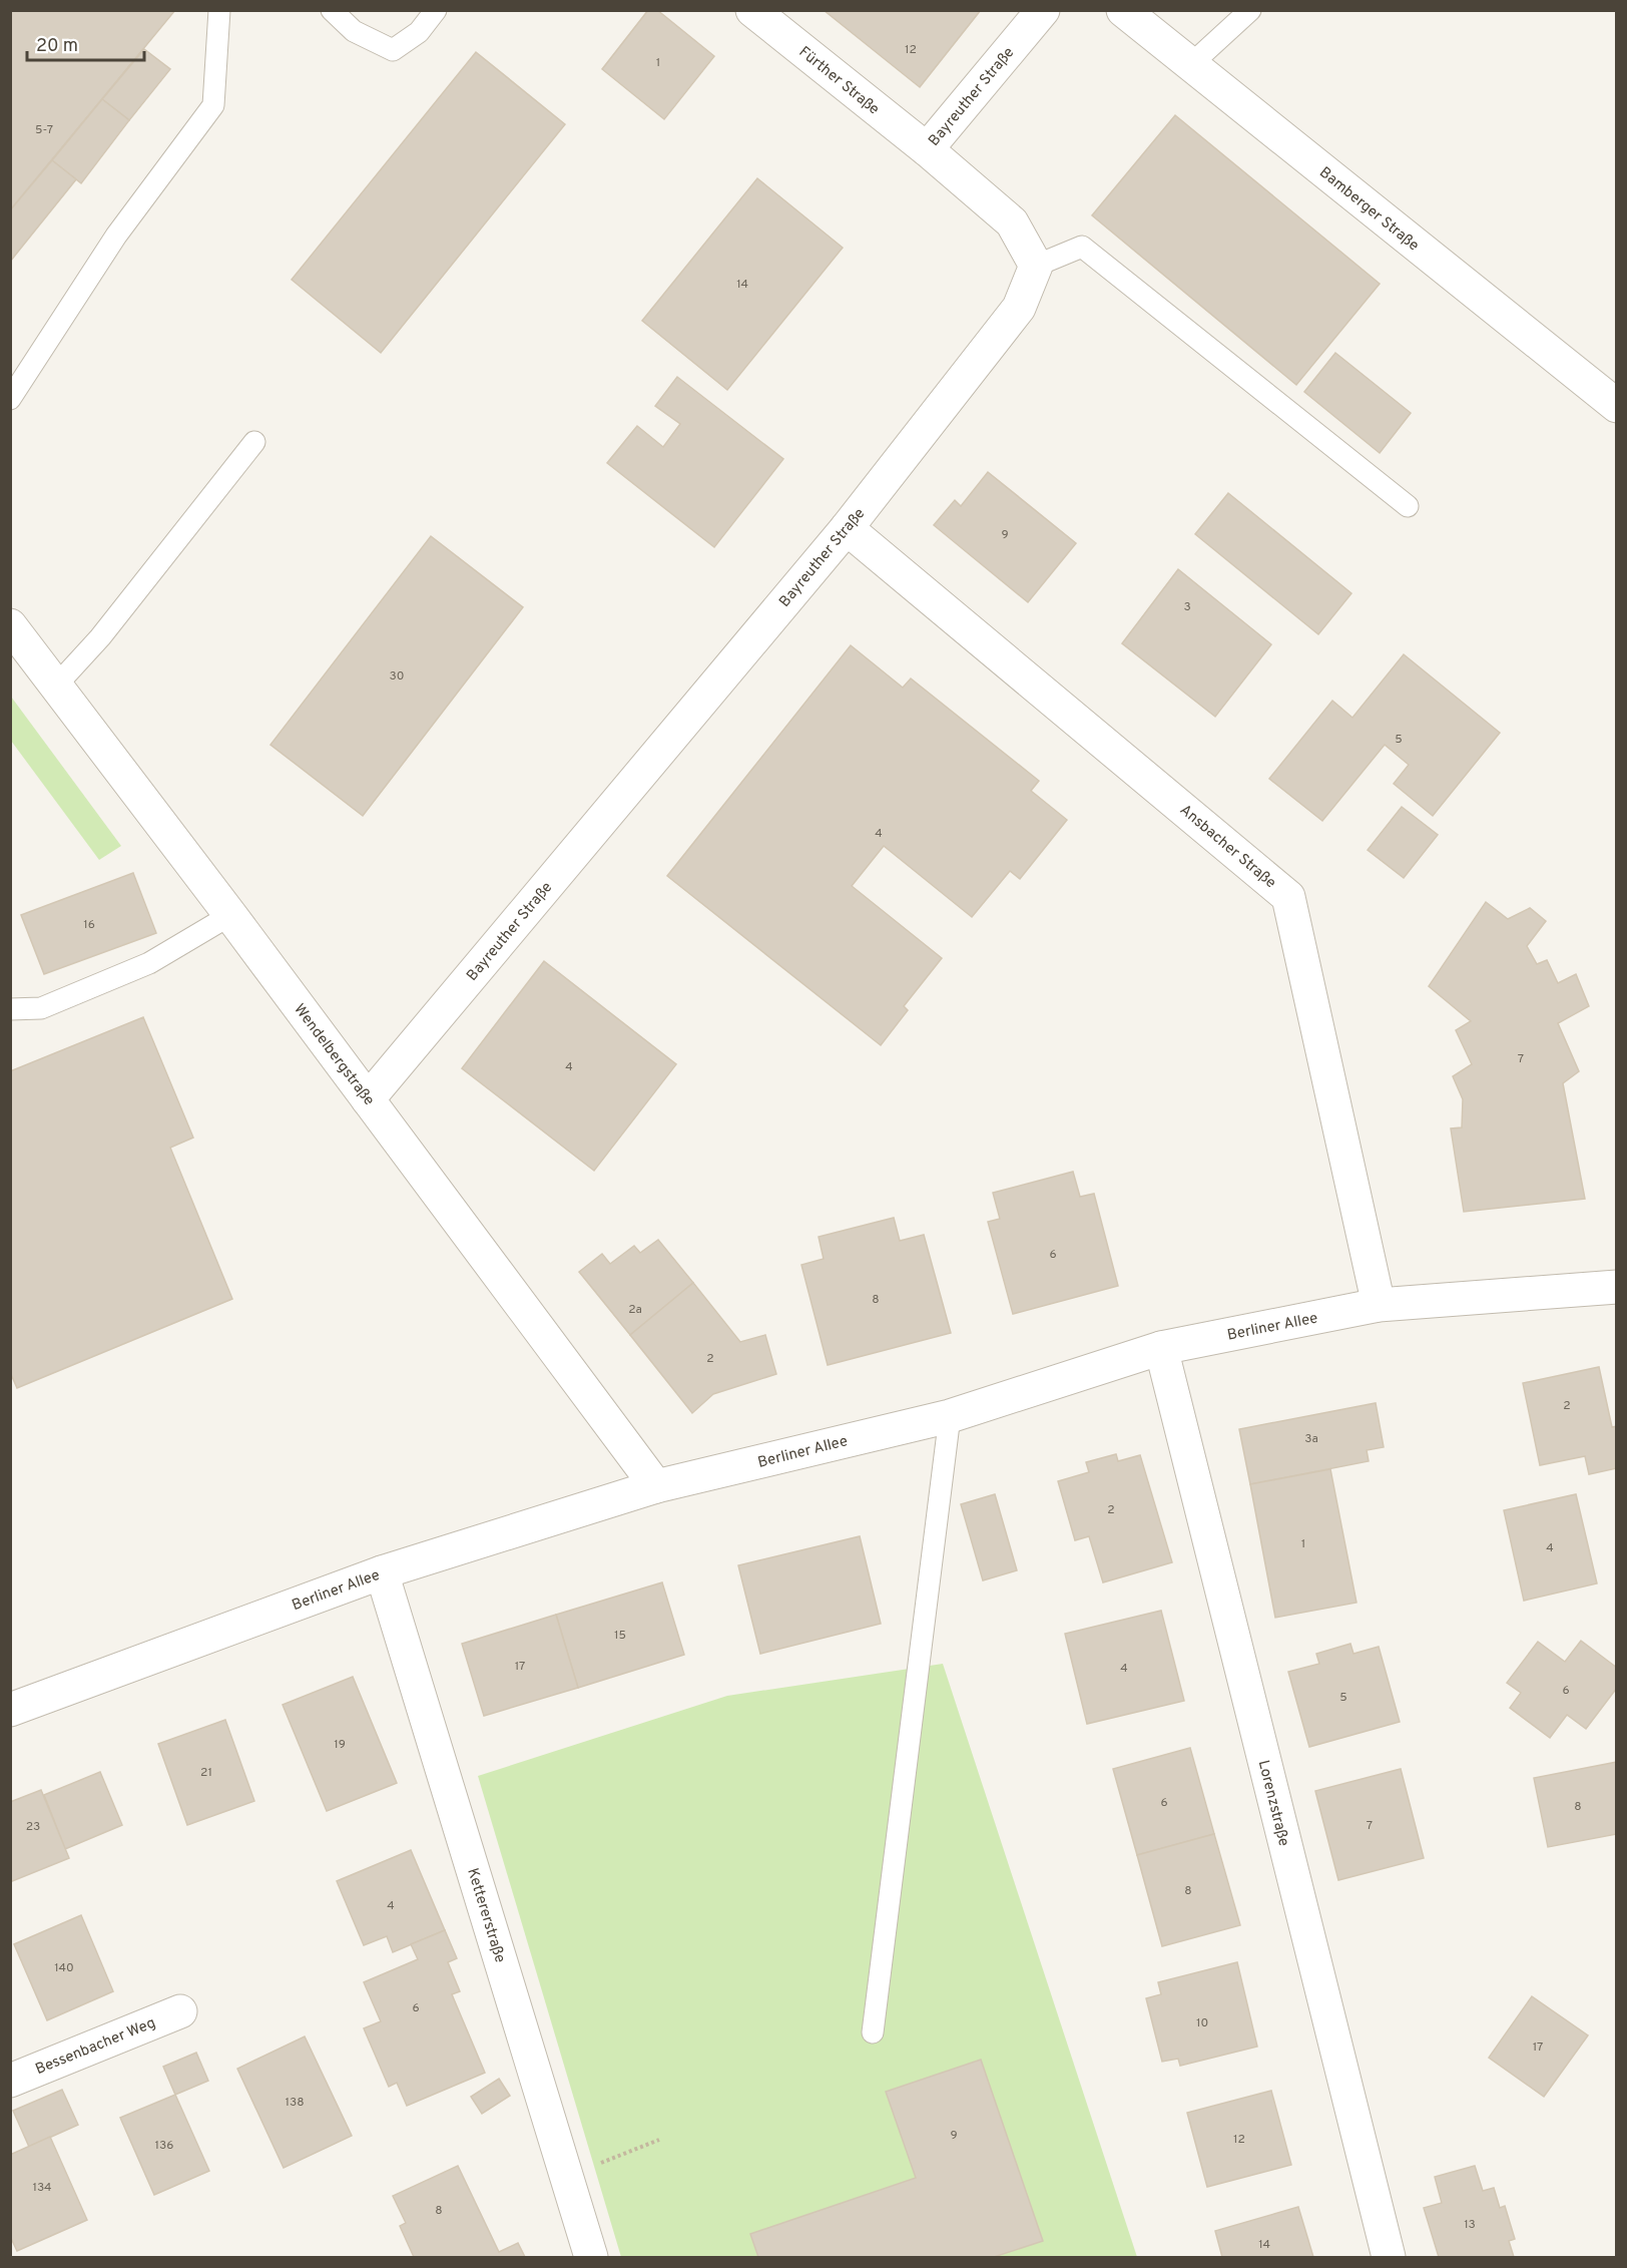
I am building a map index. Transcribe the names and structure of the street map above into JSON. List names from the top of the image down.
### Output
{
  "streets": {
    "street": [
      "Fürther Straße",
      "Bayreuther Straße",
      "Bamberger Straße",
      "Ansbacher Straße",
      "Wendelbergstraße",
      "Berliner Allee",
      "Lorenzstraße",
      "Kettererstraße",
      "Bessenbacher Weg"
    ]
  },
  "crossings": [
    ["Fürther Straße", "Bayreuther Straße"],
    ["Bayreuther Straße", "Ansbacher Straße"],
    ["Bayreuther Straße", "Wendelbergstraße"],
    ["Ansbacher Straße", "Berliner Allee"],
    ["Wendelbergstraße", "Berliner Allee"],
    ["Berliner Allee", "Lorenzstraße"],
    ["Berliner Allee", "Kettererstraße"]
  ],
  "house_numbers": [
    "12",
    "1",
    "5-7",
    "14",
    "9",
    "3",
    "30",
    "5",
    "4",
    "16",
    "7",
    "4",
    "6",
    "8",
    "2a",
    "2",
    "2",
    "3a",
    "2",
    "1",
    "4",
    "15",
    "17",
    "4",
    "6",
    "5",
    "19",
    "21",
    "6",
    "8",
    "7",
    "23",
    "8",
    "4",
    "140",
    "6",
    "10",
    "17",
    "138",
    "9",
    "12",
    "136",
    "134",
    "8",
    "13",
    "14"
  ],
  "scale_bar": "20 m"
}
